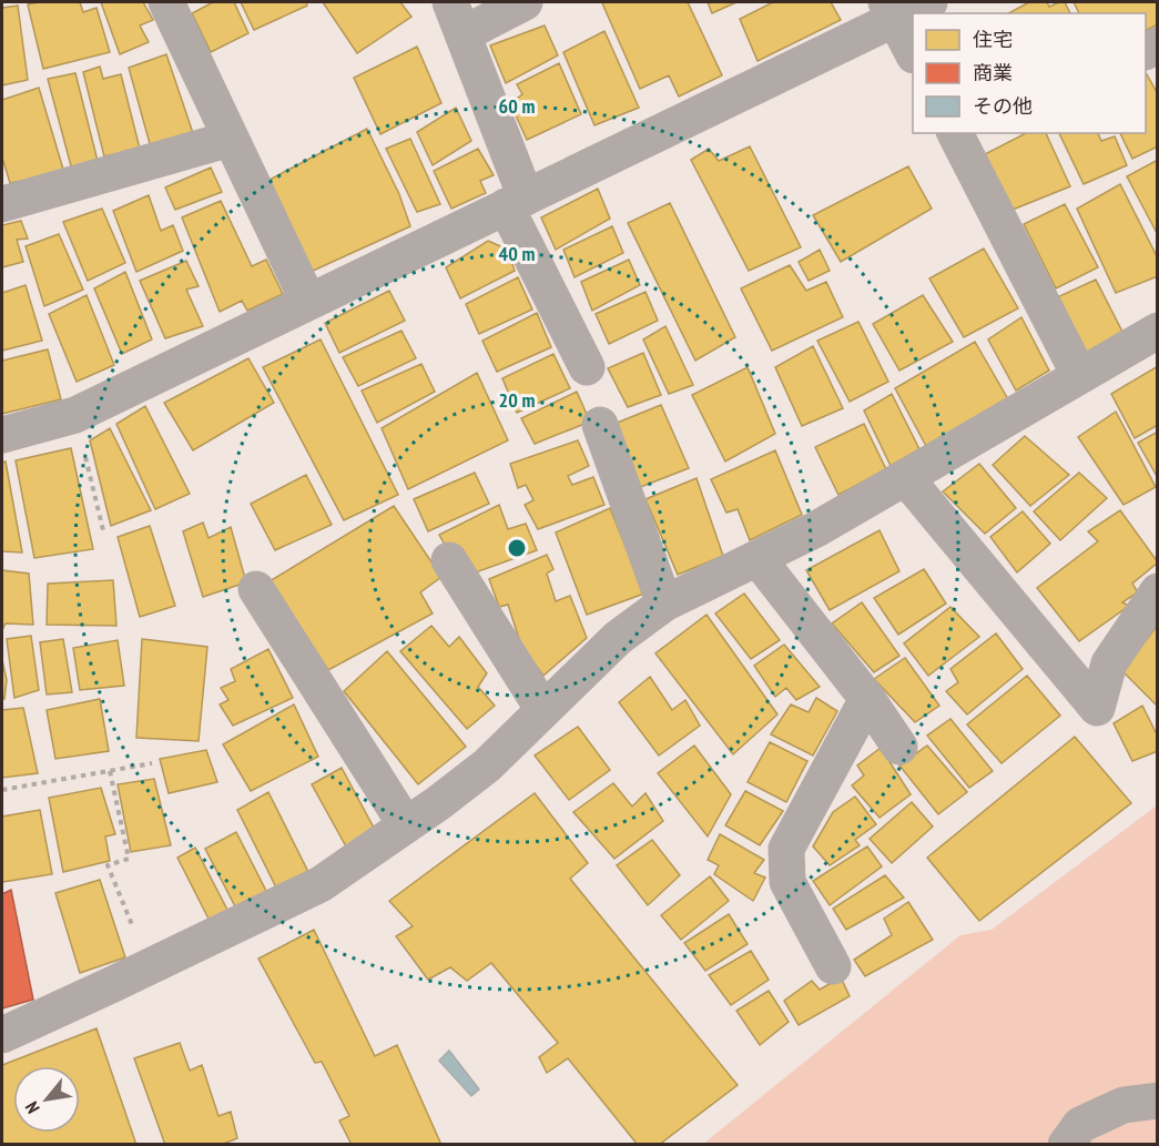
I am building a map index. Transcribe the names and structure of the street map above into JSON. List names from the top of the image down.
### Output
{
  "legend": ["住宅", "商業", "その他"],
  "north": "bottom left",
  "rings": ["60 m", "40 m", "20 m"]
}
